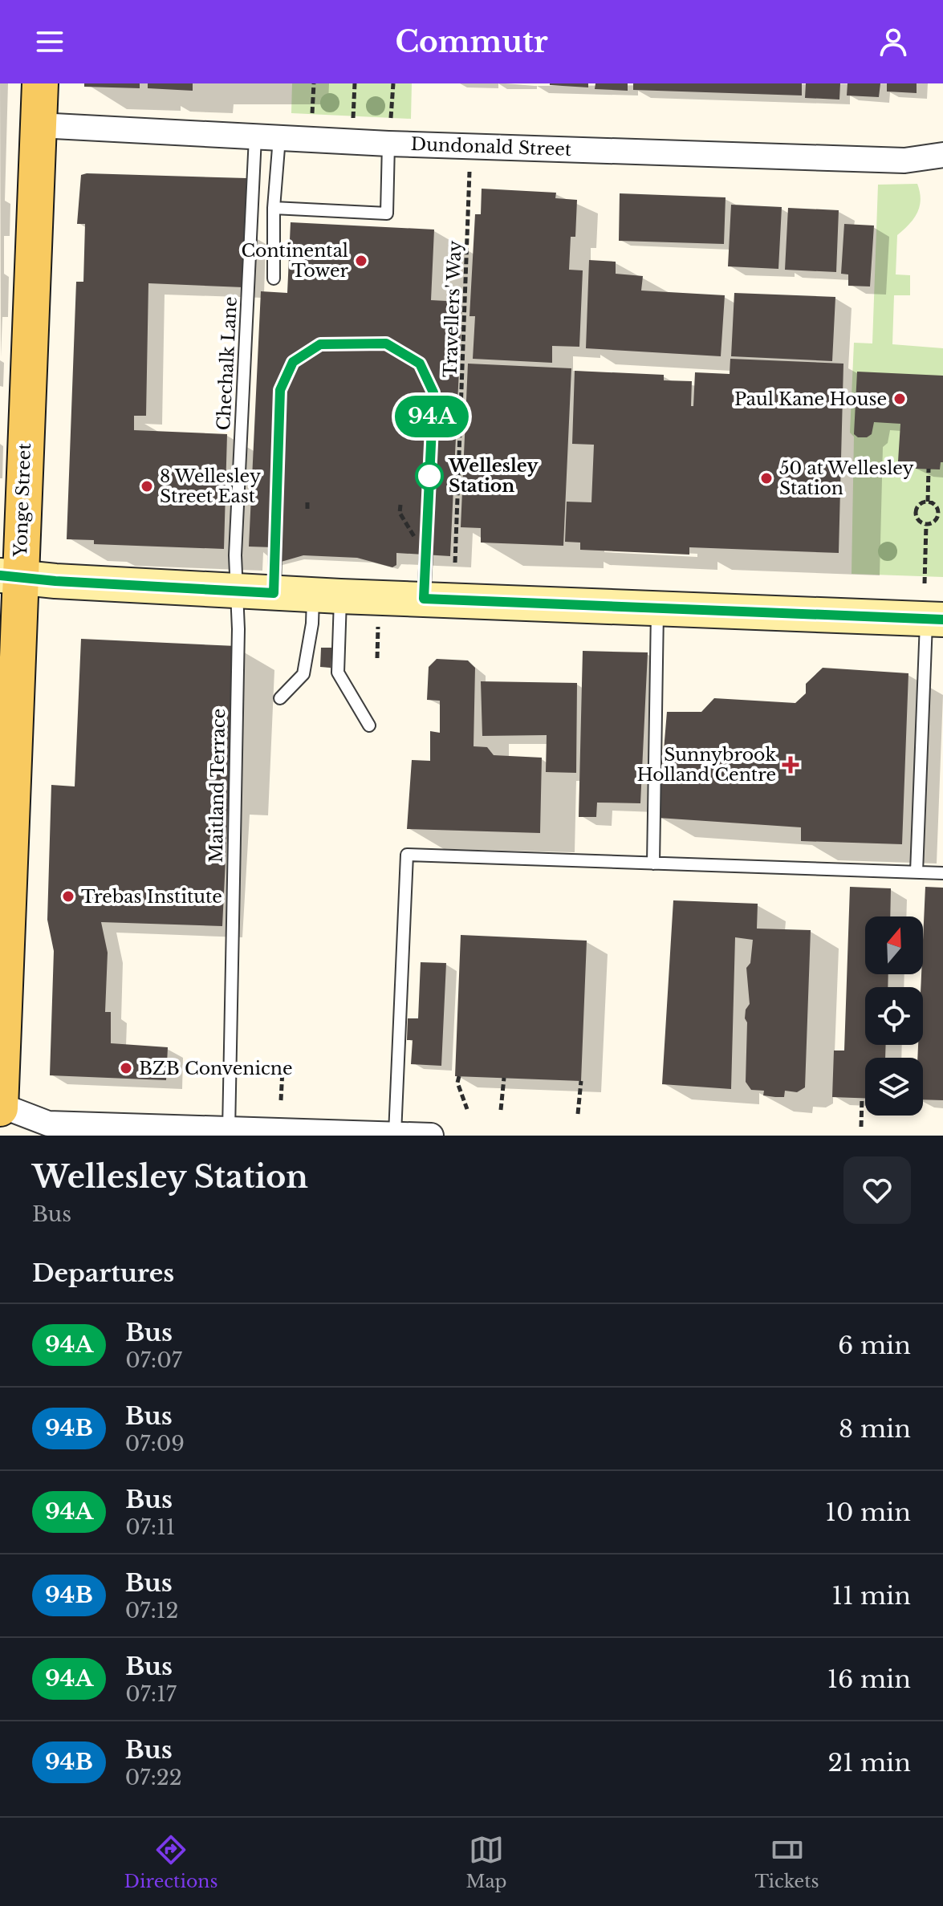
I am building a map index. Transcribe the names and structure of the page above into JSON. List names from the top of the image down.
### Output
{
  "streets": {
    "main road": ["Yonge Street"],
    "street": ["Dundonald Street"],
    "lane": ["Chechalk Lane", "Maitland Terrace"],
    "path": ["Travellers' Way"]
  },
  "crossings": [
    ["Dundonald Street", "Chechalk Lane"],
    ["Dundonald Street", "Yonge Street"],
    ["Chechalk Lane", "Maitland Terrace"]
  ],
  "places": {
    "other": [
      "Continental Tower",
      "Paul Kane House",
      "Wellesley Station",
      "50 at Wellesley Station",
      "8 Wellesley Street East",
      "Trebas Institute",
      "BZB Convenicne"
    ],
    "health": ["Sunnybrook Holland Centre"]
  },
  "lines": ["bus line 94A"],
  "north": "top",
  "page": {
    "header": "Commutr",
    "on_map": "94A",
    "heading": [
      ["Wellesley Station", "Bus"],
      "Departures"
    ],
    "list": [
      {
        "mark": "94A",
        "name": "Bus",
        "note": "07:07",
        "value": "6 min"
      },
      {
        "mark": "94B",
        "name": "Bus",
        "note": "07:09",
        "value": "8 min"
      },
      {
        "mark": "94A",
        "name": "Bus",
        "note": "07:11",
        "value": "10 min"
      },
      {
        "mark": "94B",
        "name": "Bus",
        "note": "07:12",
        "value": "11 min"
      },
      {
        "mark": "94A",
        "name": "Bus",
        "note": "07:17",
        "value": "16 min"
      },
      {
        "mark": "94B",
        "name": "Bus",
        "note": "07:22",
        "value": "21 min"
      }
    ],
    "tabs": ["Directions", "Map", "Tickets"]
  }
}
